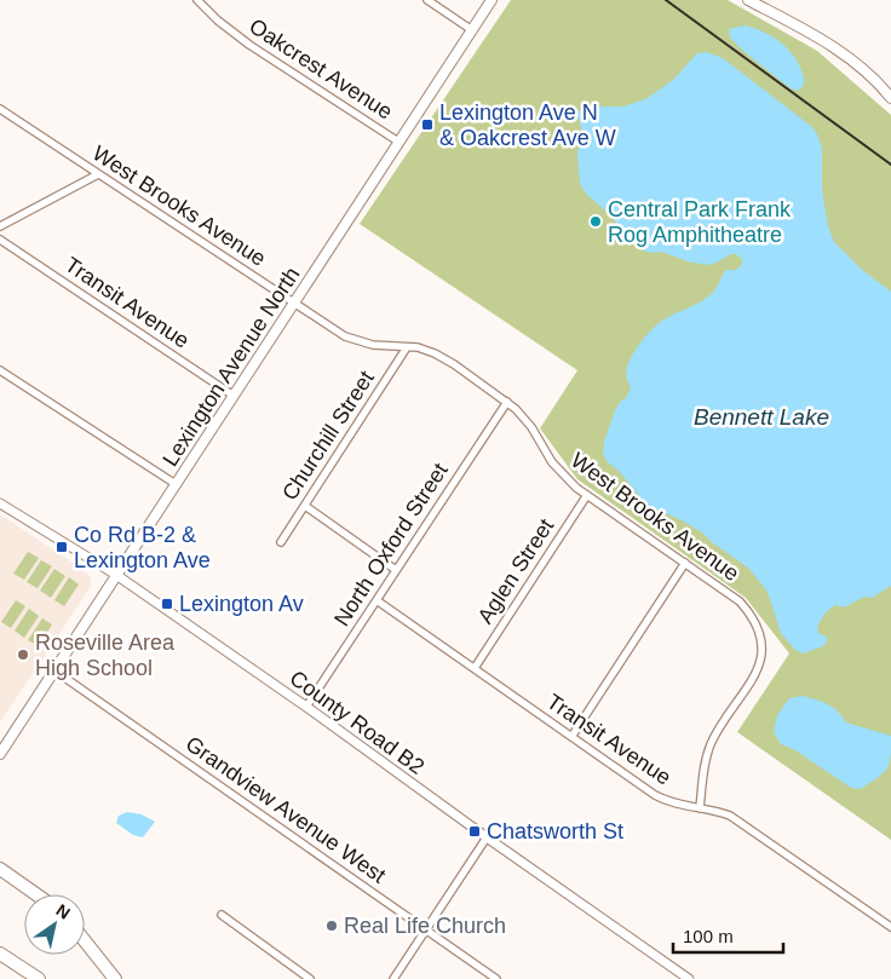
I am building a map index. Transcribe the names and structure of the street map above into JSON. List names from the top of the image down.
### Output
{
  "streets": {
    "main road": ["Lexington Avenue North"],
    "street": [
      "Oakcrest Avenue",
      "West Brooks Avenue",
      "Transit Avenue",
      "Churchill Street",
      "North Oxford Street",
      "Aglen Street",
      "County Road B2",
      "Grandview Avenue West"
    ]
  },
  "crossings": [
    ["Oakcrest Avenue", "Lexington Avenue North"],
    ["West Brooks Avenue", "Transit Avenue"],
    ["West Brooks Avenue", "Lexington Avenue North"],
    ["West Brooks Avenue", "Churchill Street"],
    ["West Brooks Avenue", "North Oxford Street"],
    ["West Brooks Avenue", "Aglen Street"],
    ["Transit Avenue", "Lexington Avenue North"],
    ["Transit Avenue", "North Oxford Street"],
    ["Transit Avenue", "Aglen Street"],
    ["Lexington Avenue North", "County Road B2"],
    ["Lexington Avenue North", "Grandview Avenue West"],
    ["North Oxford Street", "County Road B2"]
  ],
  "water": ["Bennett Lake"],
  "places": {
    "transit": [
      "Lexington Ave N & Oakcrest Ave W",
      "Co Rd B-2 & Lexington Ave",
      "Lexington Av",
      "Chatsworth St"
    ],
    "other": ["Central Park Frank Rog Amphitheatre", "Roseville Area High School", "Real Life Church"]
  },
  "scale_bar": "100 m",
  "north": "top right"
}
